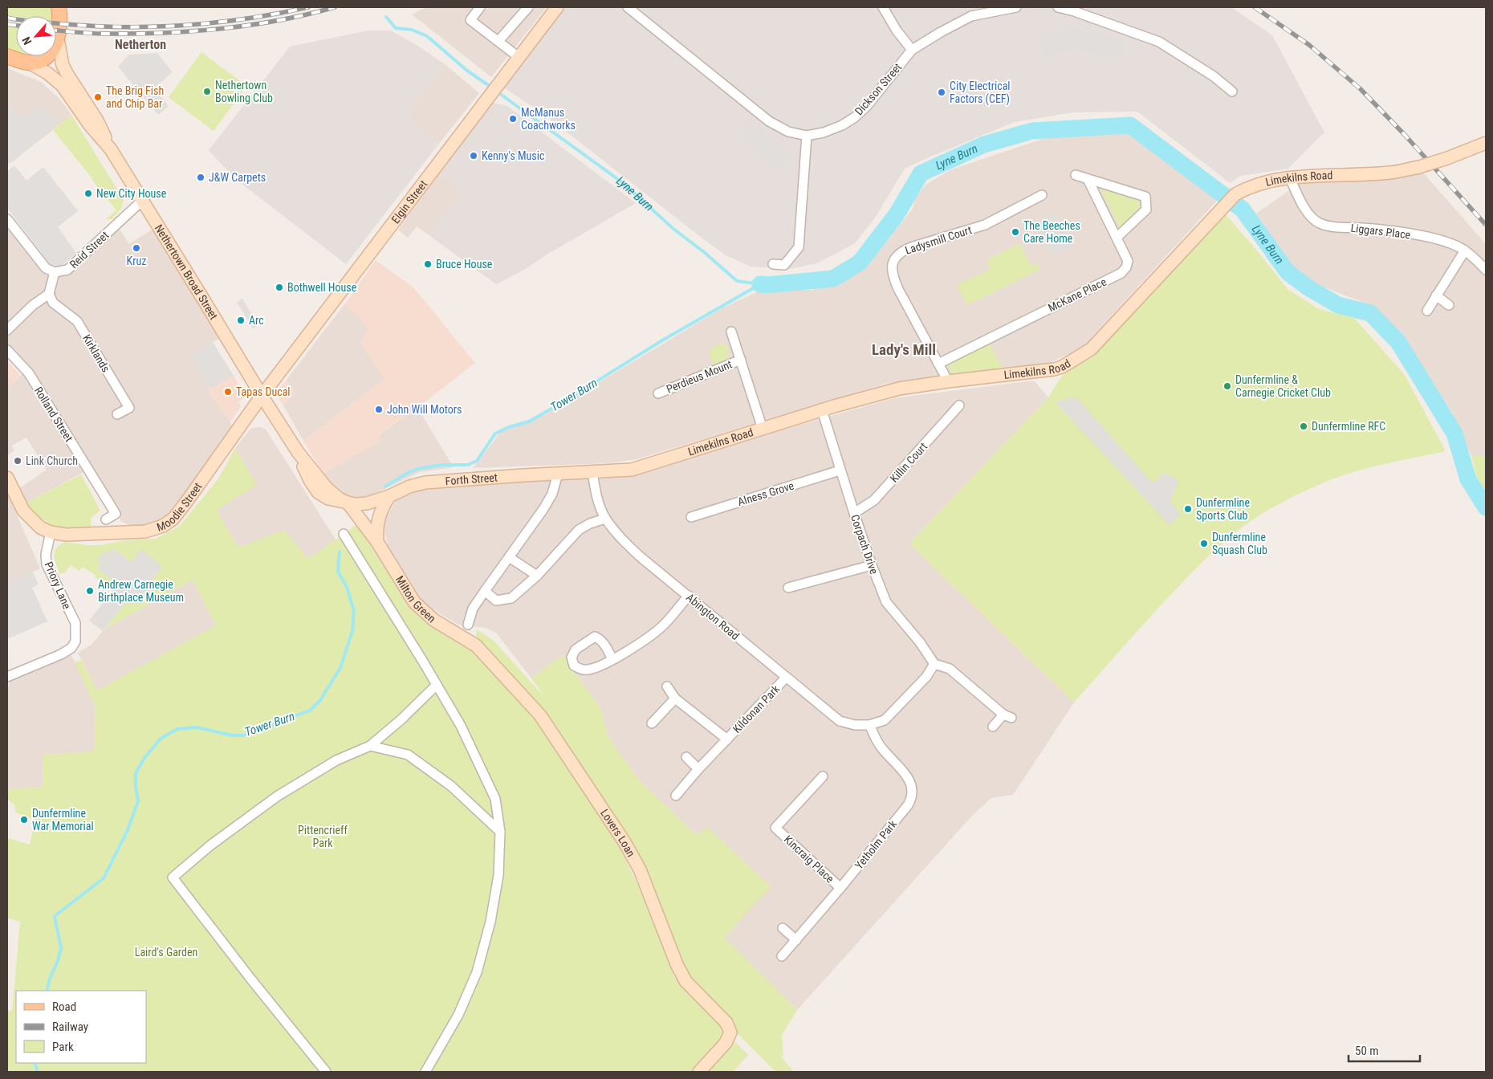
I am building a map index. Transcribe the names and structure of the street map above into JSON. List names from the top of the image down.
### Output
{
  "streets": {
    "main road": [
      "Limekilns Road",
      "Elgin Street",
      "Nethertown Broad Street",
      "Forth Street",
      "Moodie Street",
      "Milton Green",
      "Lovers Loan"
    ],
    "street": [
      "Dickson Street",
      "Liggars Place",
      "Ladysmill Court",
      "Reid Street",
      "McKane Place",
      "Kirklands",
      "Perdieus Mount",
      "Rolland Street",
      "Killin Court",
      "Alness Grove",
      "Corpach Drive",
      "Priory Lane",
      "Abington Road",
      "Kildonan Park",
      "Yetholm Park",
      "Kincraig Place"
    ]
  },
  "crossings": [
    ["Limekilns Road", "Liggars Place"],
    ["Limekilns Road", "Ladysmill Court"],
    ["Limekilns Road", "Perdieus Mount"],
    ["Limekilns Road", "Forth Street"],
    ["Limekilns Road", "Corpach Drive"],
    ["Limekilns Road", "Abington Road"],
    ["Elgin Street", "Nethertown Broad Street"],
    ["Elgin Street", "Moodie Street"],
    ["Ladysmill Court", "McKane Place"],
    ["Reid Street", "Nethertown Broad Street"],
    ["Reid Street", "Kirklands"],
    ["Nethertown Broad Street", "Forth Street"],
    ["Nethertown Broad Street", "Moodie Street"],
    ["Nethertown Broad Street", "Milton Green"],
    ["Killin Court", "Corpach Drive"],
    ["Forth Street", "Milton Green"],
    ["Forth Street", "Abington Road"],
    ["Alness Grove", "Corpach Drive"],
    ["Moodie Street", "Priory Lane"],
    ["Milton Green", "Lovers Loan"],
    ["Abington Road", "Kildonan Park"],
    ["Abington Road", "Yetholm Park"],
    ["Yetholm Park", "Kincraig Place"]
  ],
  "districts": ["Netherton", "Lady's Mill"],
  "water": ["Lyne Burn", "Tower Burn"],
  "parks": ["Pittencrieff Park", "Laird's Garden"],
  "places": [
    "Nethertown Bowling Club",
    "City Electrical Factors (CEF)",
    "The Brig Fish and Chip Bar",
    "McManus Coachworks",
    "Kenny's Music",
    "J&W Carpets",
    "New City House",
    "The Beeches Care Home",
    "Kruz",
    "Bruce House",
    "Bothwell House",
    "Arc",
    "Dunfermline & Carnegie Cricket Club",
    "Tapas Ducal",
    "John Will Motors",
    "Dunfermline RFC",
    "Link Church",
    "Dunfermline Sports Club",
    "Dunfermline Squash Club",
    "Andrew Carnegie Birthplace Museum",
    "Dunfermline War Memorial"
  ],
  "legend": ["Road", "Railway", "Park"],
  "scale_bar": "50 m",
  "north": "bottom left"
}
